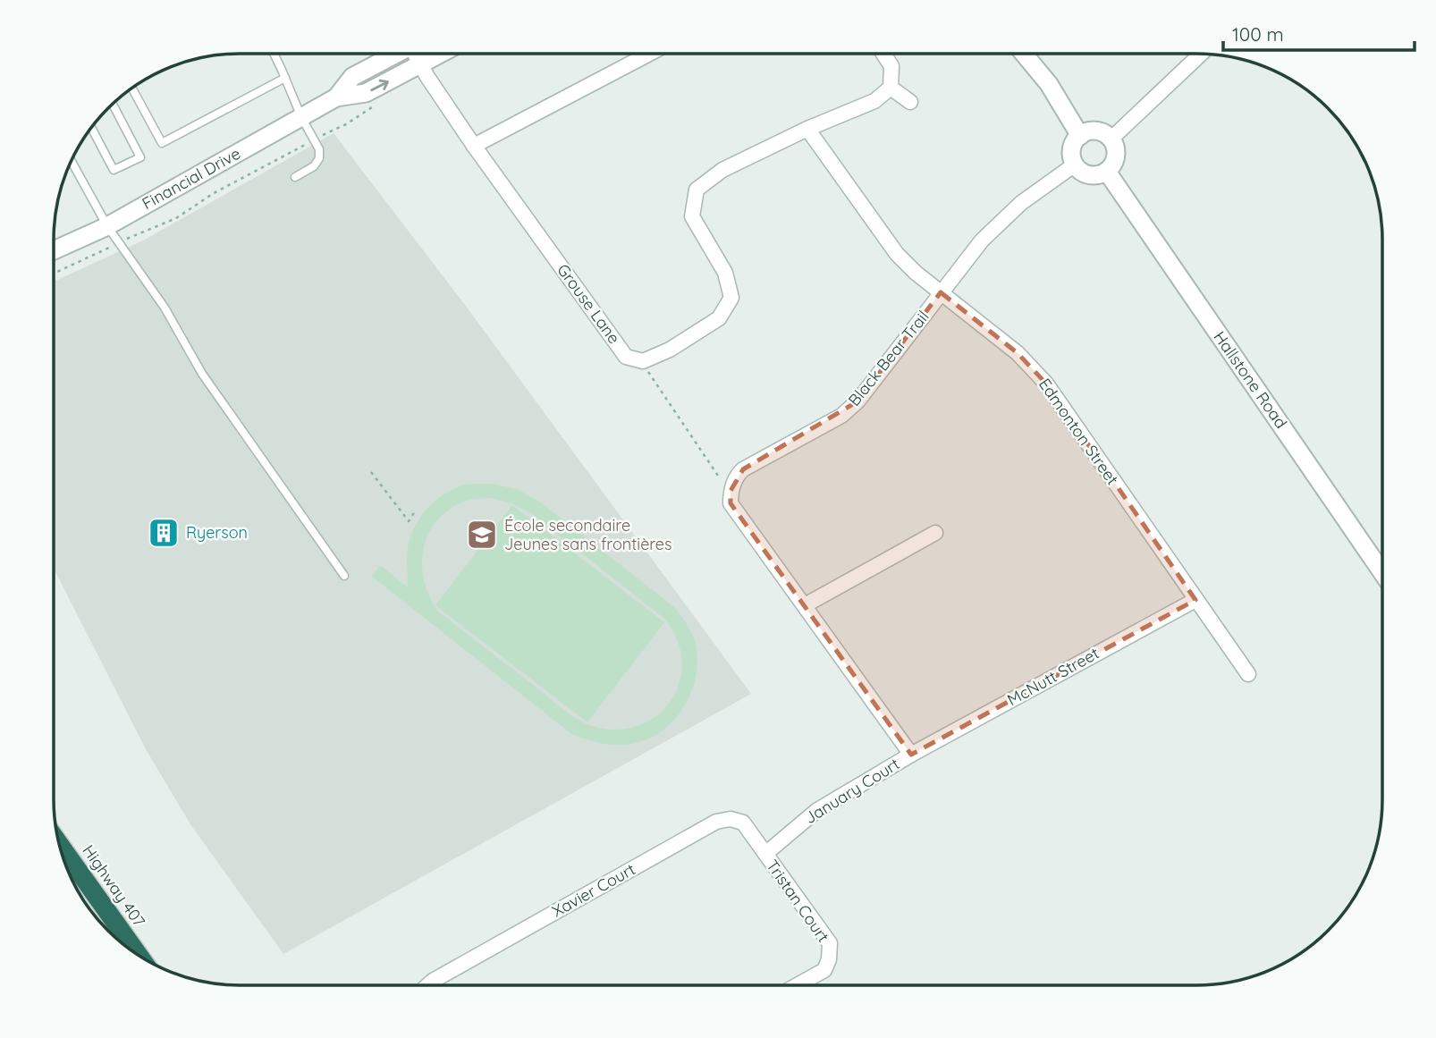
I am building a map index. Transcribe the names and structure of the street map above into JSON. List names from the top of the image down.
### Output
{
  "streets": {
    "highway": ["Highway 407"],
    "street": [
      "Financial Drive",
      "Grouse Lane",
      "Black Bear Trail",
      "Hallstone Road",
      "Edmonton Street",
      "McNutt Street",
      "January Court",
      "Xavier Court",
      "Tristan Court"
    ]
  },
  "crossings": [
    ["Financial Drive", "Grouse Lane"],
    ["Black Bear Trail", "Hallstone Road"],
    ["Black Bear Trail", "Edmonton Street"],
    ["Edmonton Street", "McNutt Street"],
    ["McNutt Street", "January Court"],
    ["January Court", "Xavier Court"],
    ["January Court", "Tristan Court"],
    ["Xavier Court", "Tristan Court"]
  ],
  "places": {
    "building": ["Ryerson"],
    "school or university": ["École secondaire Jeunes sans frontières"]
  },
  "scale_bar": "100 m"
}
